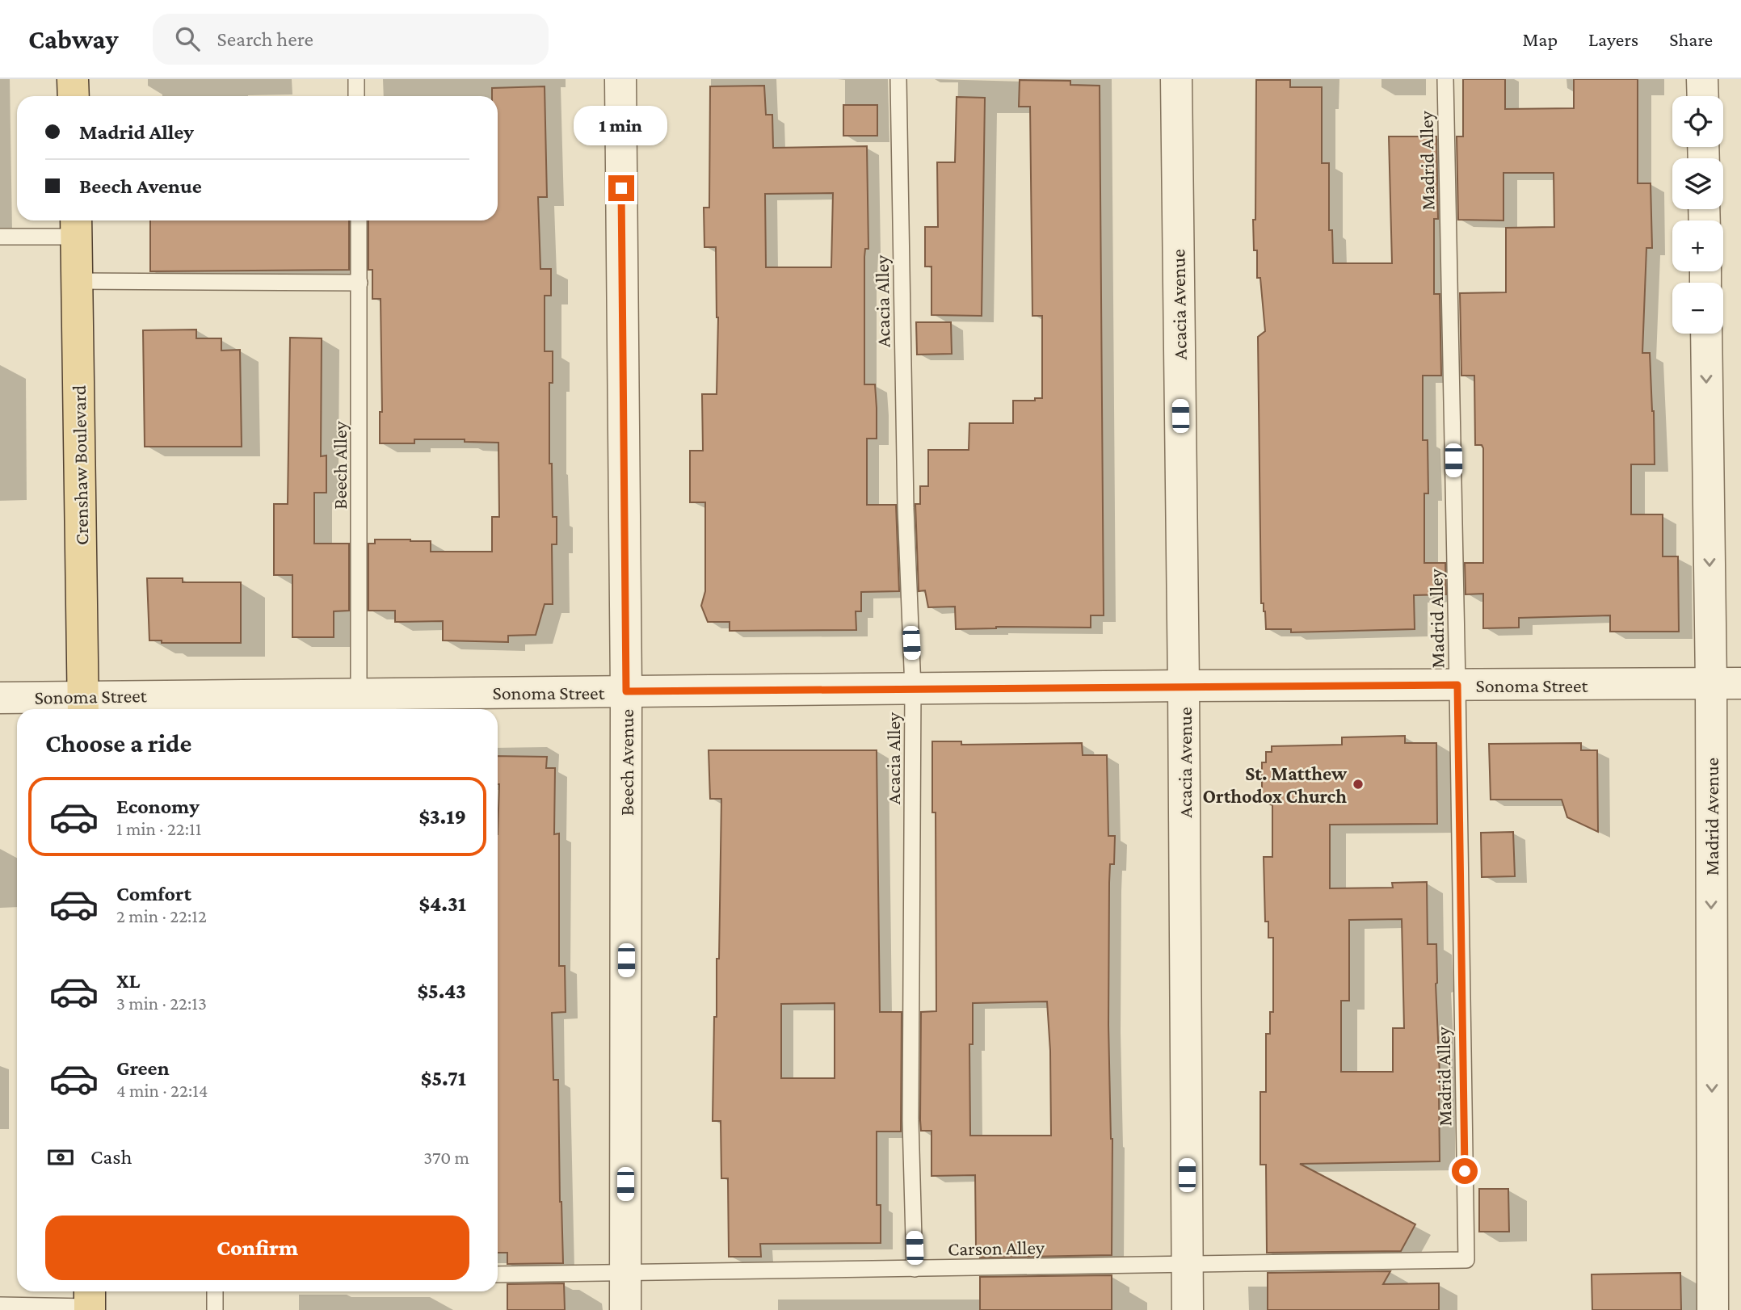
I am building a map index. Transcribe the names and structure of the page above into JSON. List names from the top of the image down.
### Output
{
  "streets": {
    "main road": ["Crenshaw Boulevard"],
    "street": [
      "Acacia Avenue",
      "Sonoma Street",
      "Beech Avenue",
      "Madrid Avenue"
    ],
    "lane": [
      "Madrid Alley",
      "Acacia Alley",
      "Beech Alley",
      "Carson Alley"
    ]
  },
  "crossings": [
    ["Madrid Alley", "Sonoma Street"],
    ["Madrid Alley", "Carson Alley"],
    ["Acacia Alley", "Sonoma Street"],
    ["Acacia Alley", "Carson Alley"],
    ["Acacia Avenue", "Sonoma Street"],
    ["Acacia Avenue", "Carson Alley"],
    ["Crenshaw Boulevard", "Sonoma Street"],
    ["Beech Alley", "Sonoma Street"],
    ["Sonoma Street", "Beech Avenue"],
    ["Sonoma Street", "Madrid Avenue"],
    ["Beech Avenue", "Carson Alley"]
  ],
  "one_way": ["Madrid Avenue"],
  "places": ["St. Matthew Orthodox Church"],
  "page": {
    "header": "Cabway",
    "search": "Search here",
    "nav": ["Map", "Layers", "Share"],
    "map_buttons": ["+", "−"],
    "banner": ["Madrid Alley", "Beech Avenue"],
    "bubble": "1 min",
    "heading": "Choose a ride",
    "list": [
      {
        "name": "Economy",
        "note": "1 min · 22:11",
        "value": "$3.19"
      },
      {
        "name": "Comfort",
        "note": "2 min · 22:12",
        "value": "$4.31"
      },
      {
        "name": "XL",
        "note": "3 min · 22:13",
        "value": "$5.43"
      },
      {
        "name": "Green",
        "note": "4 min · 22:14",
        "value": "$5.71"
      }
    ],
    "pay": ["Cash", "370 m"],
    "buttons": "Confirm"
  }
}
